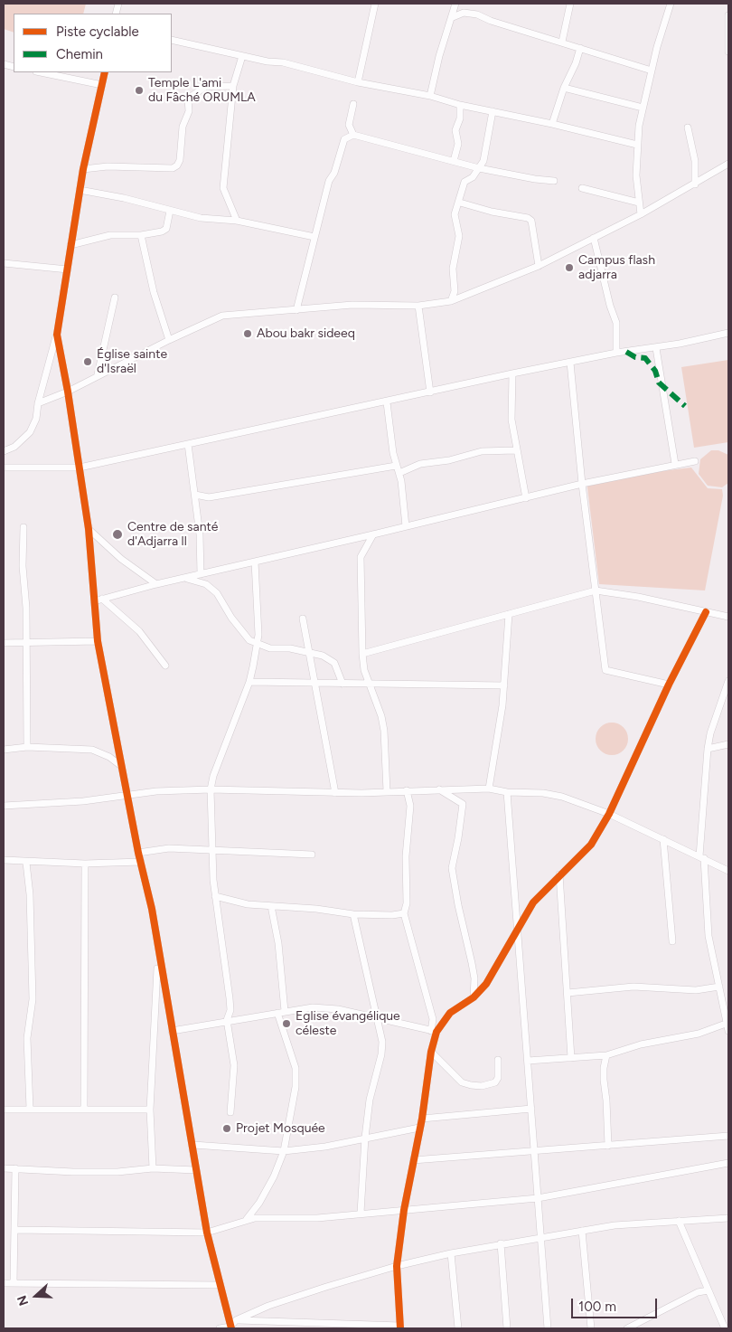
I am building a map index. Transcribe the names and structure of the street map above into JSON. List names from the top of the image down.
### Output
{
  "places": [
    "Temple L'ami du Fâché ORUMLA",
    "Campus flash adjarra",
    "Abou bakr sideeq",
    "Église sainte d'Israël",
    "Centre de santé d'Adjarra ll",
    "Eglise évangélique céleste",
    "Projet Mosquée"
  ],
  "legend": ["Piste cyclable", "Chemin"],
  "scale_bar": "100 m",
  "north": "left"
}
